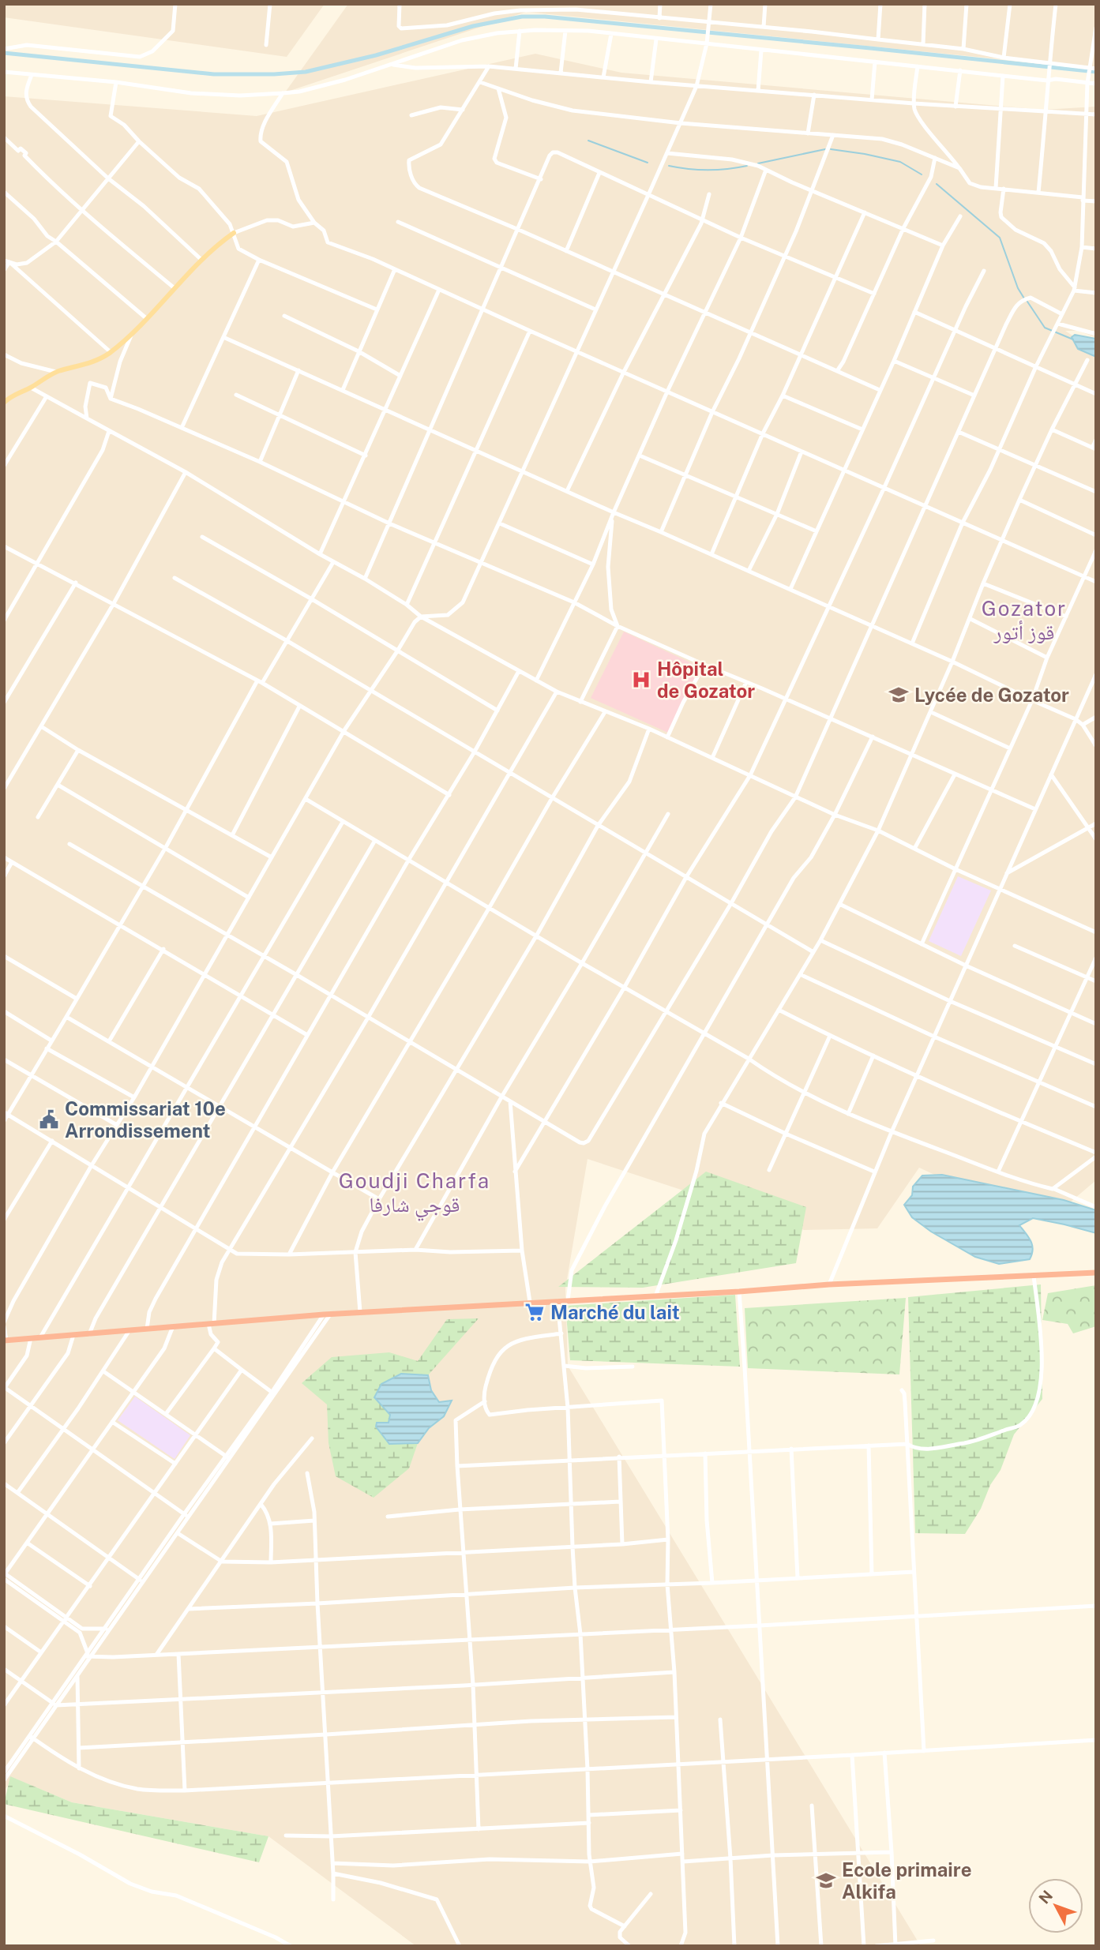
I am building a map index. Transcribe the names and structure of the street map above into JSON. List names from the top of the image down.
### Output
{
  "districts": ["Gozator قوز أتور", "Goudji Charfa قوجي شارفا"],
  "places": {
    "hospital": ["Hôpital de Gozator"],
    "school or university": ["Lycée de Gozator", "Ecole primaire Alkifa"],
    "public building": ["Commissariat 10e Arrondissement"],
    "supermarket": ["Marché du lait"]
  },
  "north": "top left"
}
